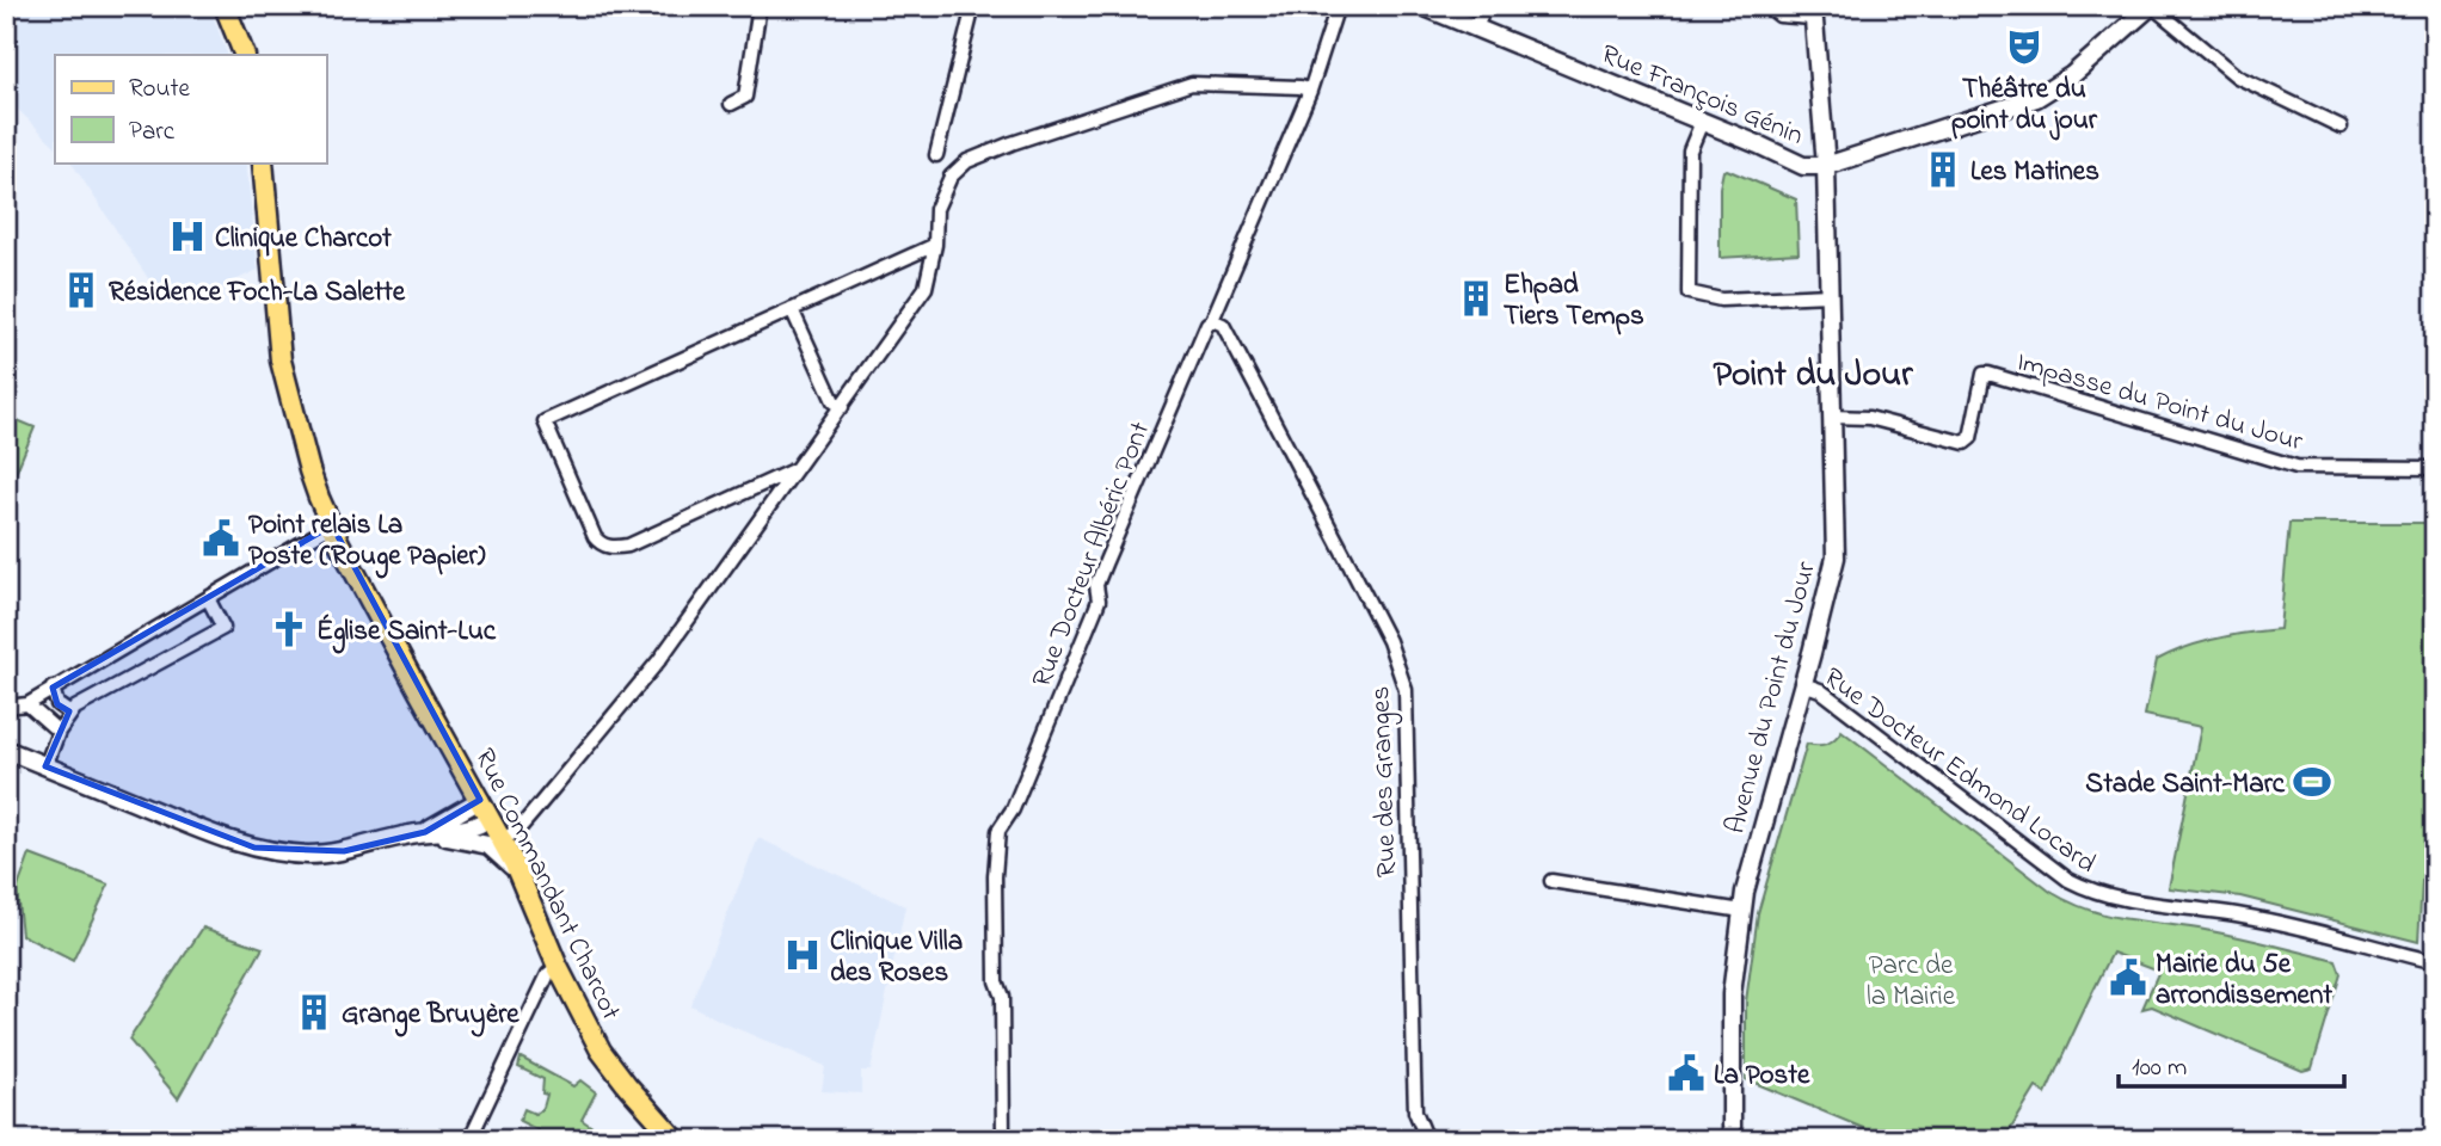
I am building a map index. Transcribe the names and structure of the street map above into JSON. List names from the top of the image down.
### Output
{
  "streets": {
    "main road": ["Rue François Génin", "Avenue du Point du Jour", "Rue Commandant Charcot"],
    "street": [
      "Impasse du Point du Jour",
      "Rue Docteur Albéric Pont",
      "Rue Docteur Edmond Locard",
      "Rue des Granges"
    ]
  },
  "crossings": [
    ["Rue François Génin", "Avenue du Point du Jour"],
    ["Impasse du Point du Jour", "Avenue du Point du Jour"],
    ["Rue Docteur Albéric Pont", "Rue des Granges"],
    ["Avenue du Point du Jour", "Rue Docteur Edmond Locard"]
  ],
  "districts": ["Point du Jour"],
  "parks": ["Parc de la Mairie"],
  "places": {
    "theatre": ["Théâtre du point du jour"],
    "building": [
      "Les Matines",
      "Résidence Foch-La Salette",
      "Ehpad Tiers Temps",
      "Grange Bruyère"
    ],
    "hospital": ["Clinique Charcot", "Clinique Villa des Roses"],
    "public building": ["Point relais La Poste (Rouge Papier)", "Mairie du 5e arrondissement", "La Poste"],
    "church": ["Église Saint-Luc"],
    "sports": ["Stade Saint-Marc"]
  },
  "legend": ["Route", "Parc"],
  "scale_bar": "100 m"
}
